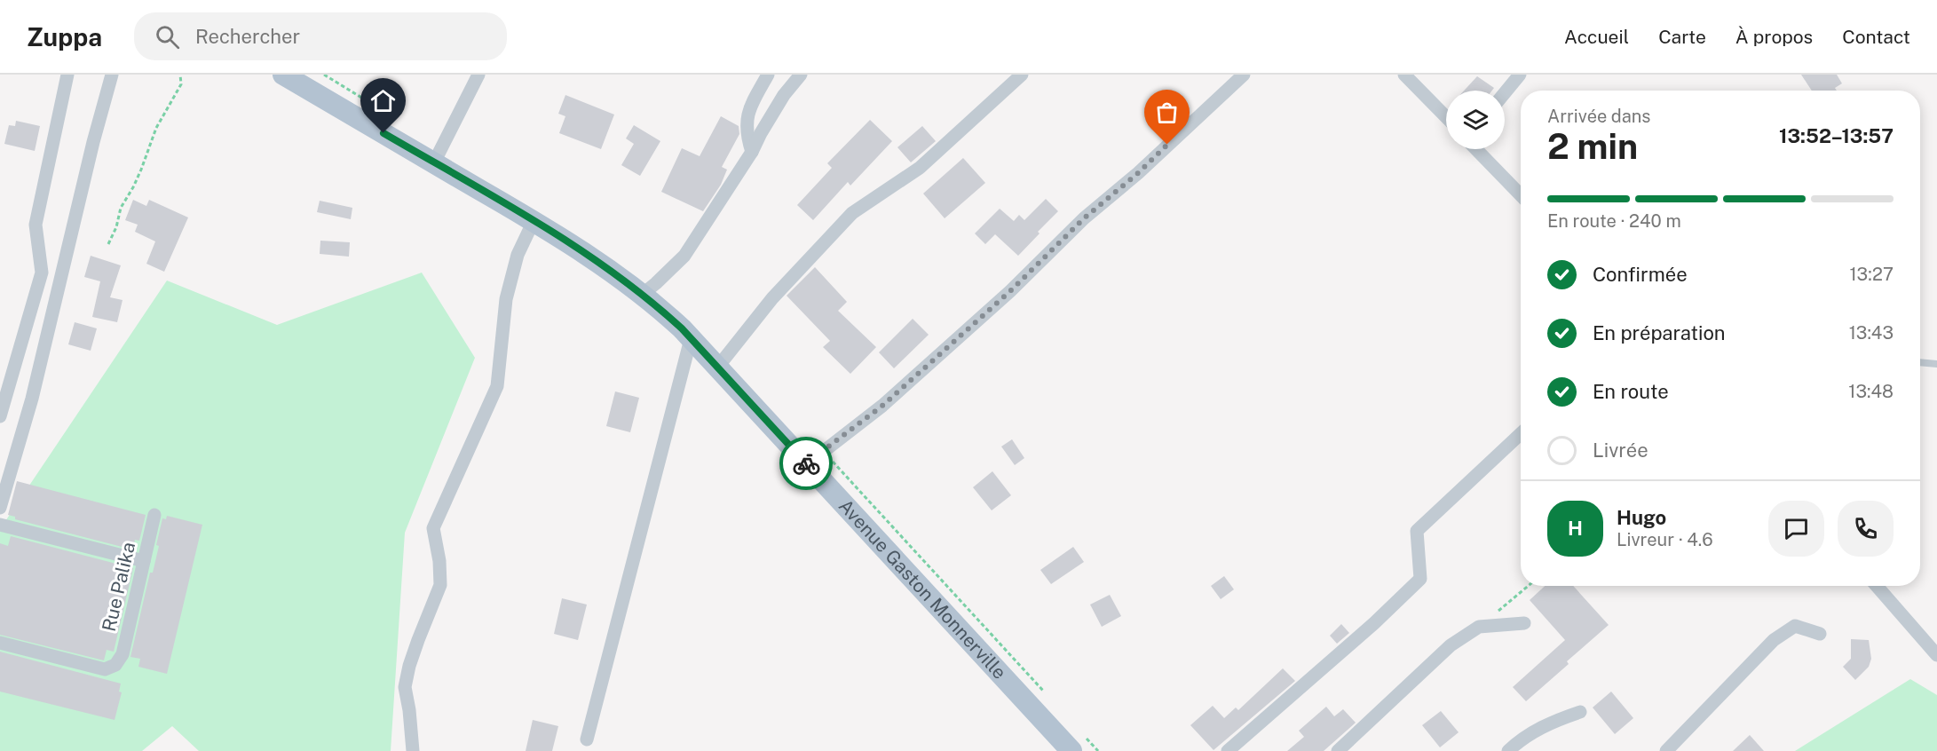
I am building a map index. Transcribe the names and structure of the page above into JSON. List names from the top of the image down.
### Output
{
  "streets": {
    "main road": ["Avenue Gaston Monnerville"],
    "street": ["Rue Palika"]
  },
  "page": {
    "header": "Zuppa",
    "search": "Rechercher",
    "nav": [
      "Accueil",
      "Carte",
      "À propos",
      "Contact"
    ],
    "heading": ["2 min", "Arrivée dans", "13:52–13:57"],
    "panel": ["Hugo", "Livreur · 4.6"],
    "bar": "En route · 240 m",
    "list": [
      ["Confirmée", "13:27"],
      ["En préparation", "13:43"],
      ["En route", "13:48"],
      "Livrée"
    ],
    "round": "H"
  }
}
